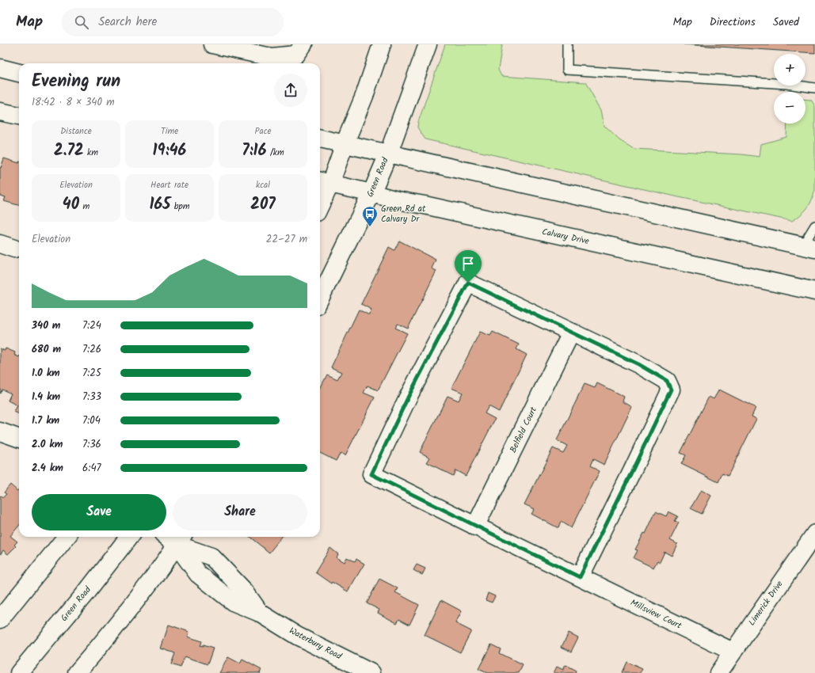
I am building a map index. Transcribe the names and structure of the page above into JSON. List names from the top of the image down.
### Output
{
  "streets": {
    "street": [
      "Green Road",
      "Calvary Drive",
      "Belfield Court",
      "Limerick Drive",
      "Millsview Court",
      "Waterbury Road"
    ]
  },
  "crossings": [
    ["Green Road", "Calvary Drive"],
    ["Belfield Court", "Millsview Court"],
    ["Limerick Drive", "Millsview Court"]
  ],
  "places": {
    "bus stop": ["Green Rd at Calvary Dr"]
  },
  "page": {
    "header": "Map",
    "search": "Search here",
    "nav": ["Map", "Directions", "Saved"],
    "map_buttons": ["+", "−"],
    "heading": ["Evening run", "18:42 · 8 × 340 m"],
    "stats": [
      ["Distance", "2.72 km"],
      ["Time", "19:46"],
      ["Pace", "7:16 /km"],
      ["Elevation", "40 m"],
      ["Heart rate", "165 bpm"],
      ["kcal", "207"]
    ],
    "chart": ["Elevation", "22–27 m"],
    "list": [
      {
        "name": "340 m",
        "note": "7:24"
      },
      {
        "name": "680 m",
        "note": "7:26"
      },
      {
        "name": "1.0 km",
        "note": "7:25"
      },
      {
        "name": "1.4 km",
        "note": "7:33"
      },
      {
        "name": "1.7 km",
        "note": "7:04"
      },
      {
        "name": "2.0 km",
        "note": "7:36"
      },
      {
        "name": "2.4 km",
        "note": "6:47"
      }
    ],
    "buttons": ["Save", "Share"]
  }
}
